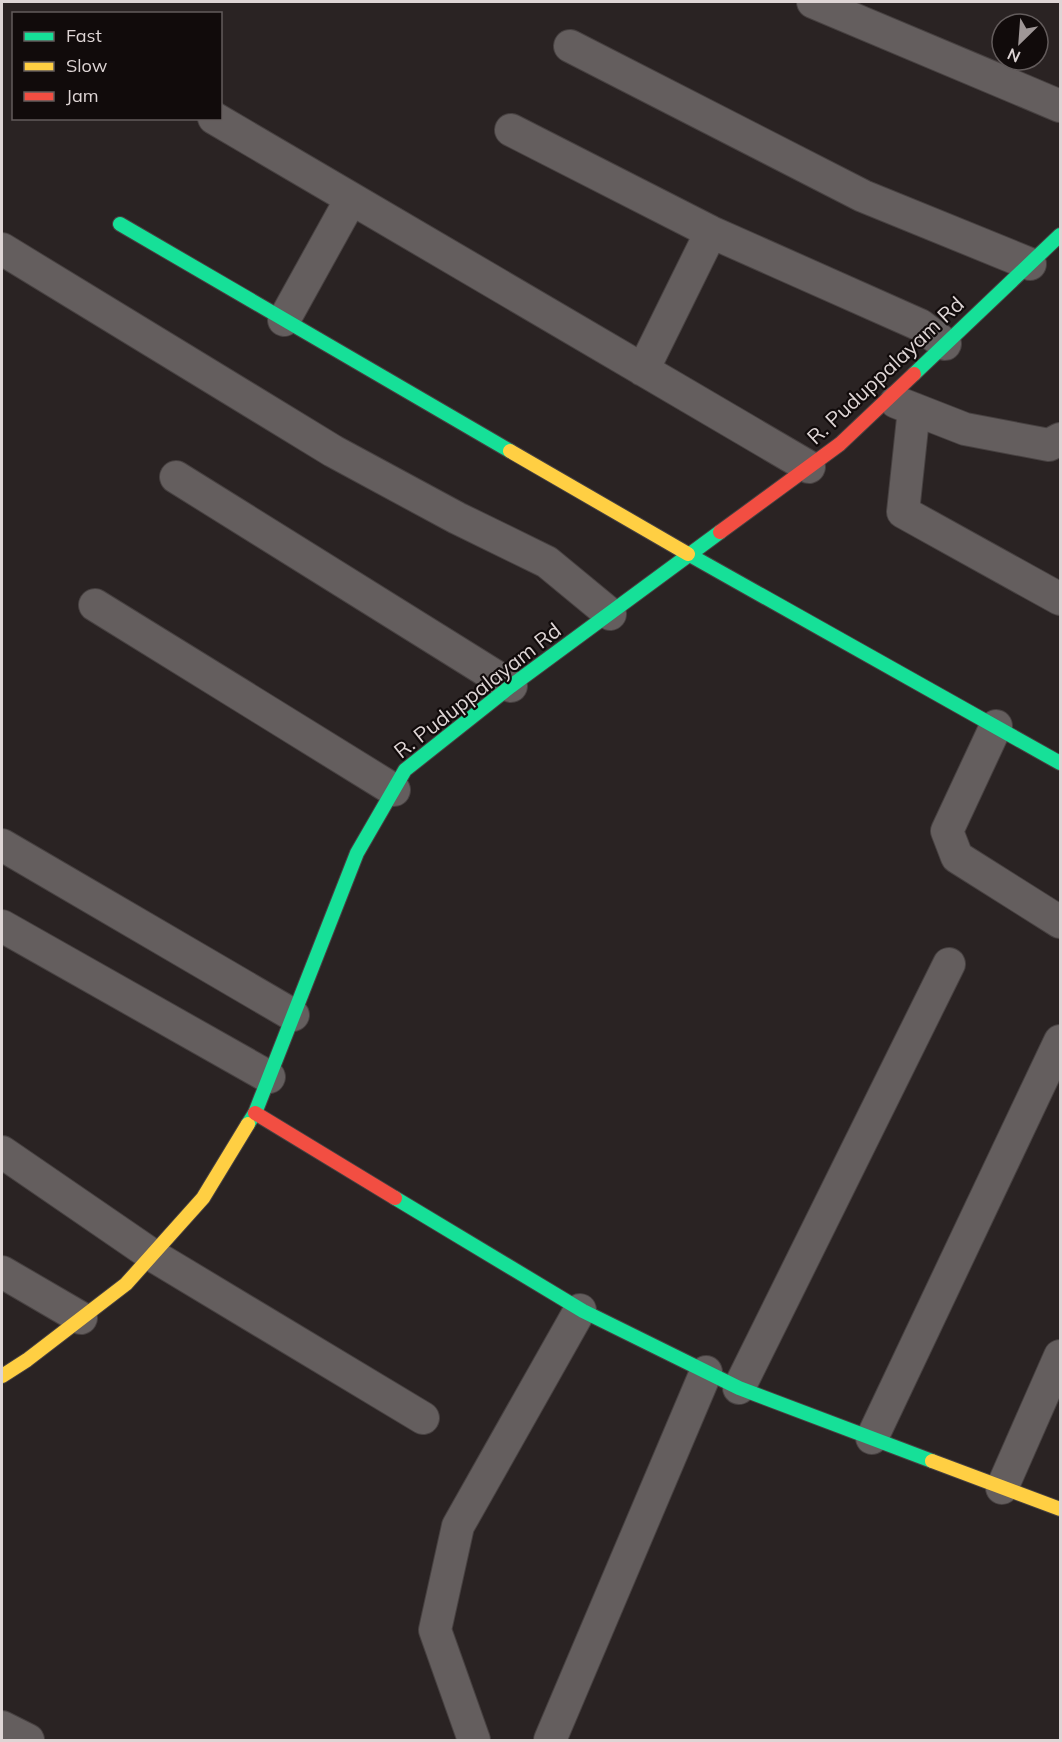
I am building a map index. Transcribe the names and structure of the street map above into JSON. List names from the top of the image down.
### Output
{
  "streets": {
    "street": ["R. Puduppalayam Rd"]
  },
  "legend": ["Fast", "Slow", "Jam"],
  "north": "bottom left"
}
